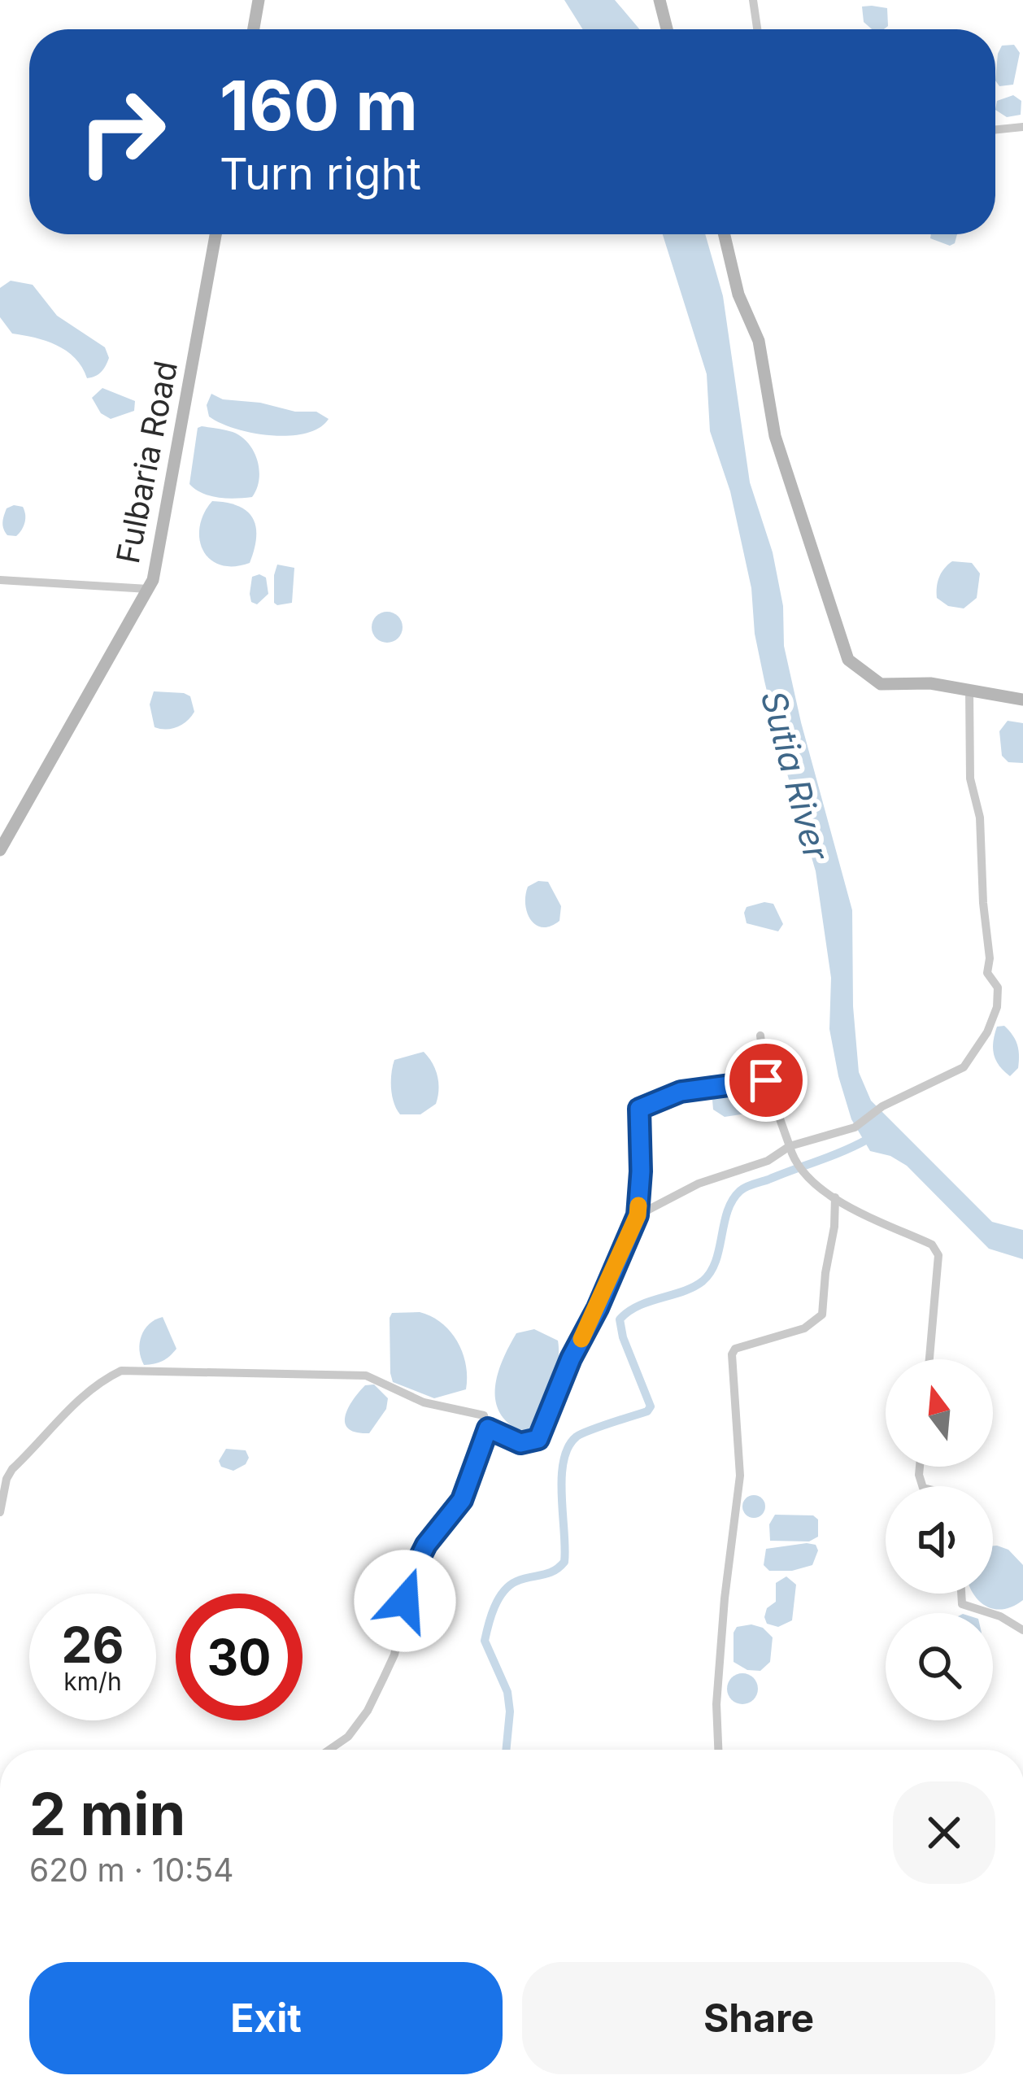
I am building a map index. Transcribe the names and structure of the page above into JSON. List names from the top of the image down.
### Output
{
  "streets": {
    "main road": ["Fulbaria Road"]
  },
  "water": ["Sutia River"],
  "north": "top",
  "page": {
    "turn": ["160 m", "Turn right"],
    "speed": "26 km/h",
    "limit": "30",
    "heading": ["2 min", "620 m · 10:54"],
    "buttons": ["Exit", "Share"]
  }
}
